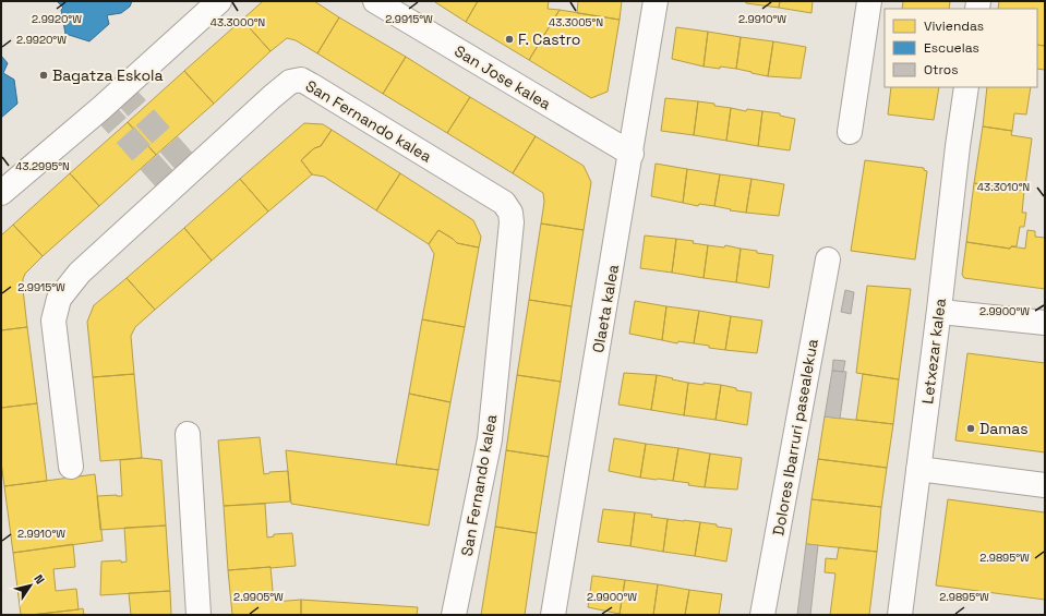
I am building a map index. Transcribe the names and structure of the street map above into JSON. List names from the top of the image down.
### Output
{
  "streets": {
    "street": [
      "San Jose kalea",
      "San Fernando kalea",
      "Olaeta kalea",
      "Letxezar kalea",
      "Dolores Ibarruri pasealekua"
    ]
  },
  "crossings": [
    ["San Jose kalea", "Olaeta kalea"]
  ],
  "places": ["F. Castro", "Bagatza Eskola", "Damas"],
  "legend": ["Viviendas", "Escuelas", "Otros"],
  "north": "top right",
  "coordinates": [
    "2.9920°W",
    "2.9915°W",
    "2.9910°W",
    "43.3000°N",
    "43.3005°N",
    "43.2995°N",
    "43.3010°N",
    "2.9900°W",
    "2.9895°W",
    "2.9905°W"
  ]
}
